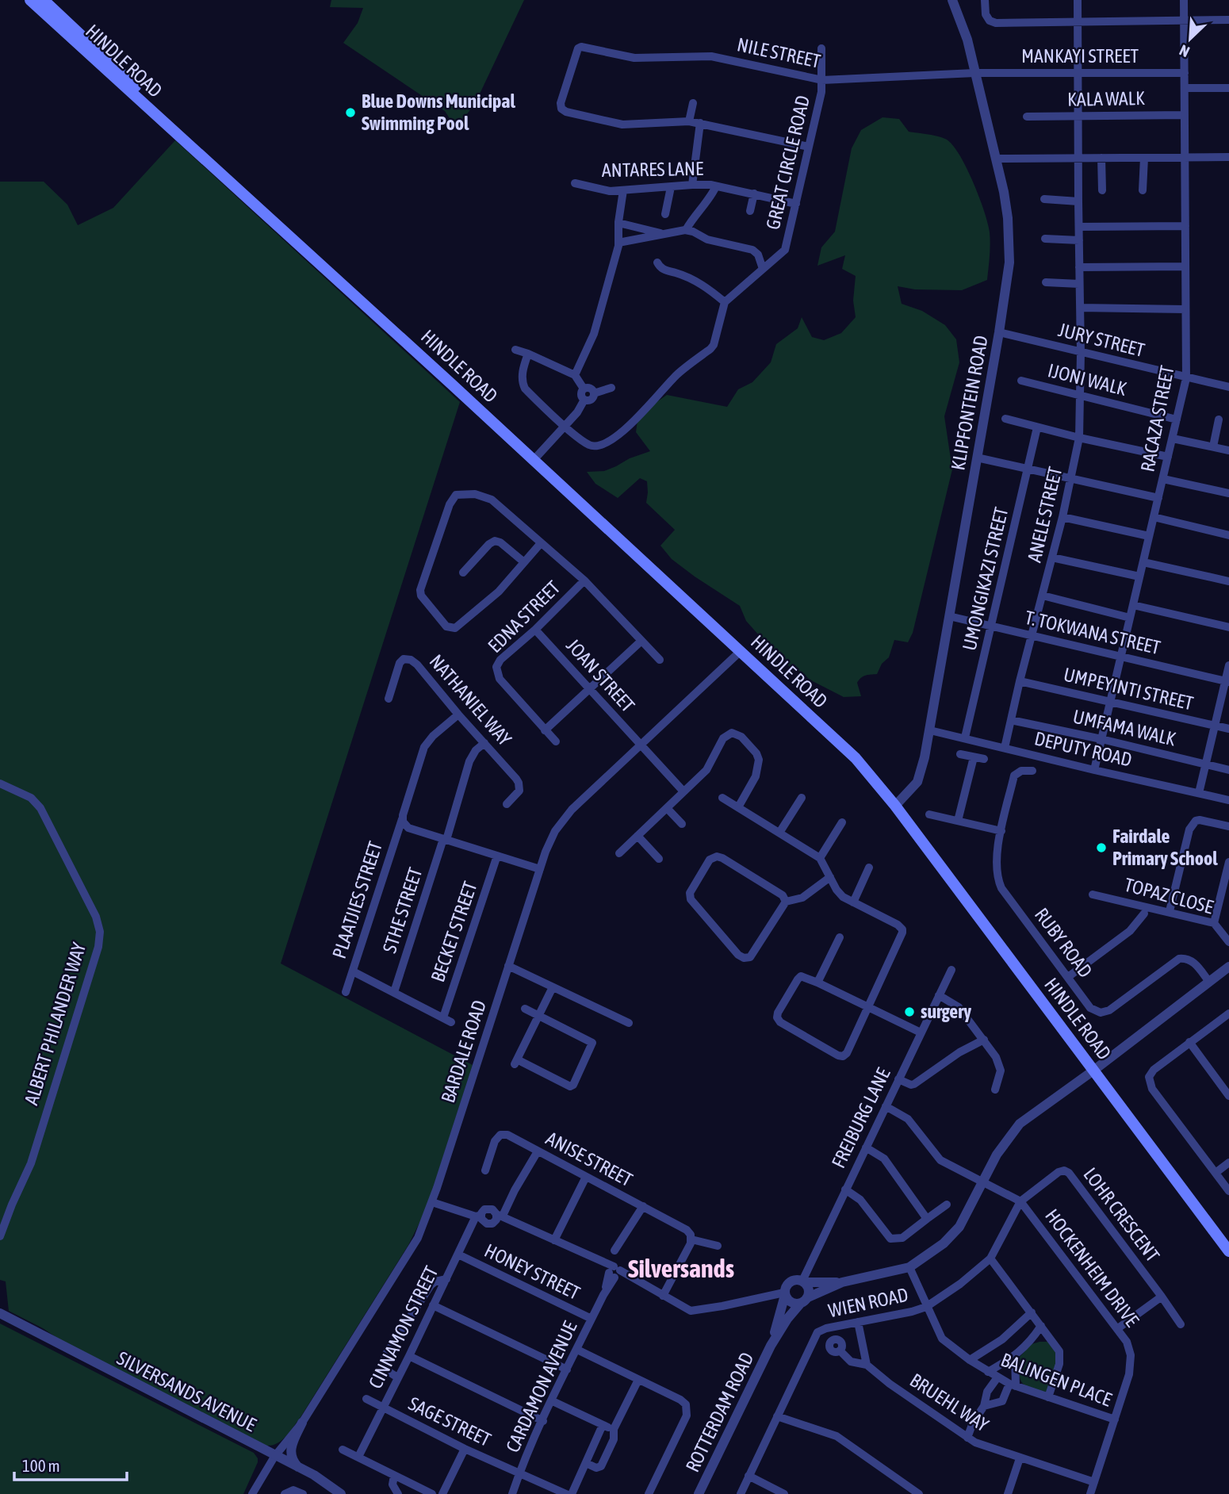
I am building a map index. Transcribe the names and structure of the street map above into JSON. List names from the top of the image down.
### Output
{
  "streets": {
    "main road": ["HINDLE ROAD"],
    "street": [
      "NILE STREET",
      "MANKAYI STREET",
      "KALA WALK",
      "GREAT CIRCLE ROAD",
      "ANTARES LANE",
      "JURY STREET",
      "IJONI WALK",
      "KLIPFONTEIN ROAD",
      "RACAZA STREET",
      "ANELE STREET",
      "UMONGIKAZI STREET",
      "EDNA STREET",
      "T. TOKWANA STREET",
      "JOAN STREET",
      "UMPEYINTI STREET",
      "NATHANIEL WAY",
      "UMFAMA WALK",
      "DEPUTY ROAD",
      "TOPAZ CLOSE",
      "PLAATJIES STREET",
      "STHE STREET",
      "BECKET STREET",
      "RUBY ROAD",
      "ALBERT PHILANDER WAY",
      "BARDALE ROAD",
      "FREIBURG LANE",
      "ANISE STREET",
      "LOHR CRESCENT",
      "HOCKENHEIM DRIVE",
      "HONEY STREET",
      "WIEN ROAD",
      "CINNAMON STREET",
      "BALINGEN PLACE",
      "CARDAMON AVENUE",
      "SILVERSANDS AVENUE",
      "BRUEHL WAY",
      "ROTTERDAM ROAD",
      "SAGE STREET"
    ]
  },
  "crossings": [
    ["NILE STREET", "MANKAYI STREET"],
    ["NILE STREET", "GREAT CIRCLE ROAD"],
    ["NILE STREET", "KLIPFONTEIN ROAD"],
    ["MANKAYI STREET", "KLIPFONTEIN ROAD"],
    ["MANKAYI STREET", "RACAZA STREET"],
    ["MANKAYI STREET", "ANELE STREET"],
    ["HINDLE ROAD", "KLIPFONTEIN ROAD"],
    ["HINDLE ROAD", "BARDALE ROAD"],
    ["KALA WALK", "RACAZA STREET"],
    ["KALA WALK", "ANELE STREET"],
    ["GREAT CIRCLE ROAD", "ANTARES LANE"],
    ["JURY STREET", "KLIPFONTEIN ROAD"],
    ["JURY STREET", "RACAZA STREET"],
    ["JURY STREET", "ANELE STREET"],
    ["IJONI WALK", "RACAZA STREET"],
    ["IJONI WALK", "ANELE STREET"],
    ["KLIPFONTEIN ROAD", "T. TOKWANA STREET"],
    ["KLIPFONTEIN ROAD", "DEPUTY ROAD"],
    ["RACAZA STREET", "T. TOKWANA STREET"],
    ["RACAZA STREET", "UMPEYINTI STREET"],
    ["RACAZA STREET", "UMFAMA WALK"],
    ["RACAZA STREET", "DEPUTY ROAD"],
    ["ANELE STREET", "T. TOKWANA STREET"],
    ["ANELE STREET", "UMPEYINTI STREET"],
    ["ANELE STREET", "UMFAMA WALK"],
    ["ANELE STREET", "DEPUTY ROAD"],
    ["UMONGIKAZI STREET", "T. TOKWANA STREET"],
    ["UMONGIKAZI STREET", "DEPUTY ROAD"],
    ["EDNA STREET", "JOAN STREET"],
    ["JOAN STREET", "BARDALE ROAD"],
    ["NATHANIEL WAY", "PLAATJIES STREET"],
    ["NATHANIEL WAY", "STHE STREET"],
    ["BARDALE ROAD", "SILVERSANDS AVENUE"],
    ["FREIBURG LANE", "HOCKENHEIM DRIVE"],
    ["FREIBURG LANE", "ROTTERDAM ROAD"],
    ["LOHR CRESCENT", "HOCKENHEIM DRIVE"],
    ["LOHR CRESCENT", "WIEN ROAD"],
    ["HOCKENHEIM DRIVE", "WIEN ROAD"],
    ["HOCKENHEIM DRIVE", "BALINGEN PLACE"],
    ["HOCKENHEIM DRIVE", "BRUEHL WAY"],
    ["HONEY STREET", "CINNAMON STREET"],
    ["HONEY STREET", "CARDAMON AVENUE"],
    ["WIEN ROAD", "BALINGEN PLACE"],
    ["CINNAMON STREET", "SAGE STREET"],
    ["CARDAMON AVENUE", "SAGE STREET"]
  ],
  "districts": ["Silversands"],
  "places": ["Blue Downs Municipal Swimming Pool", "Fairdale Primary School", "surgery"],
  "scale_bar": "100 m",
  "north": "bottom left"
}
